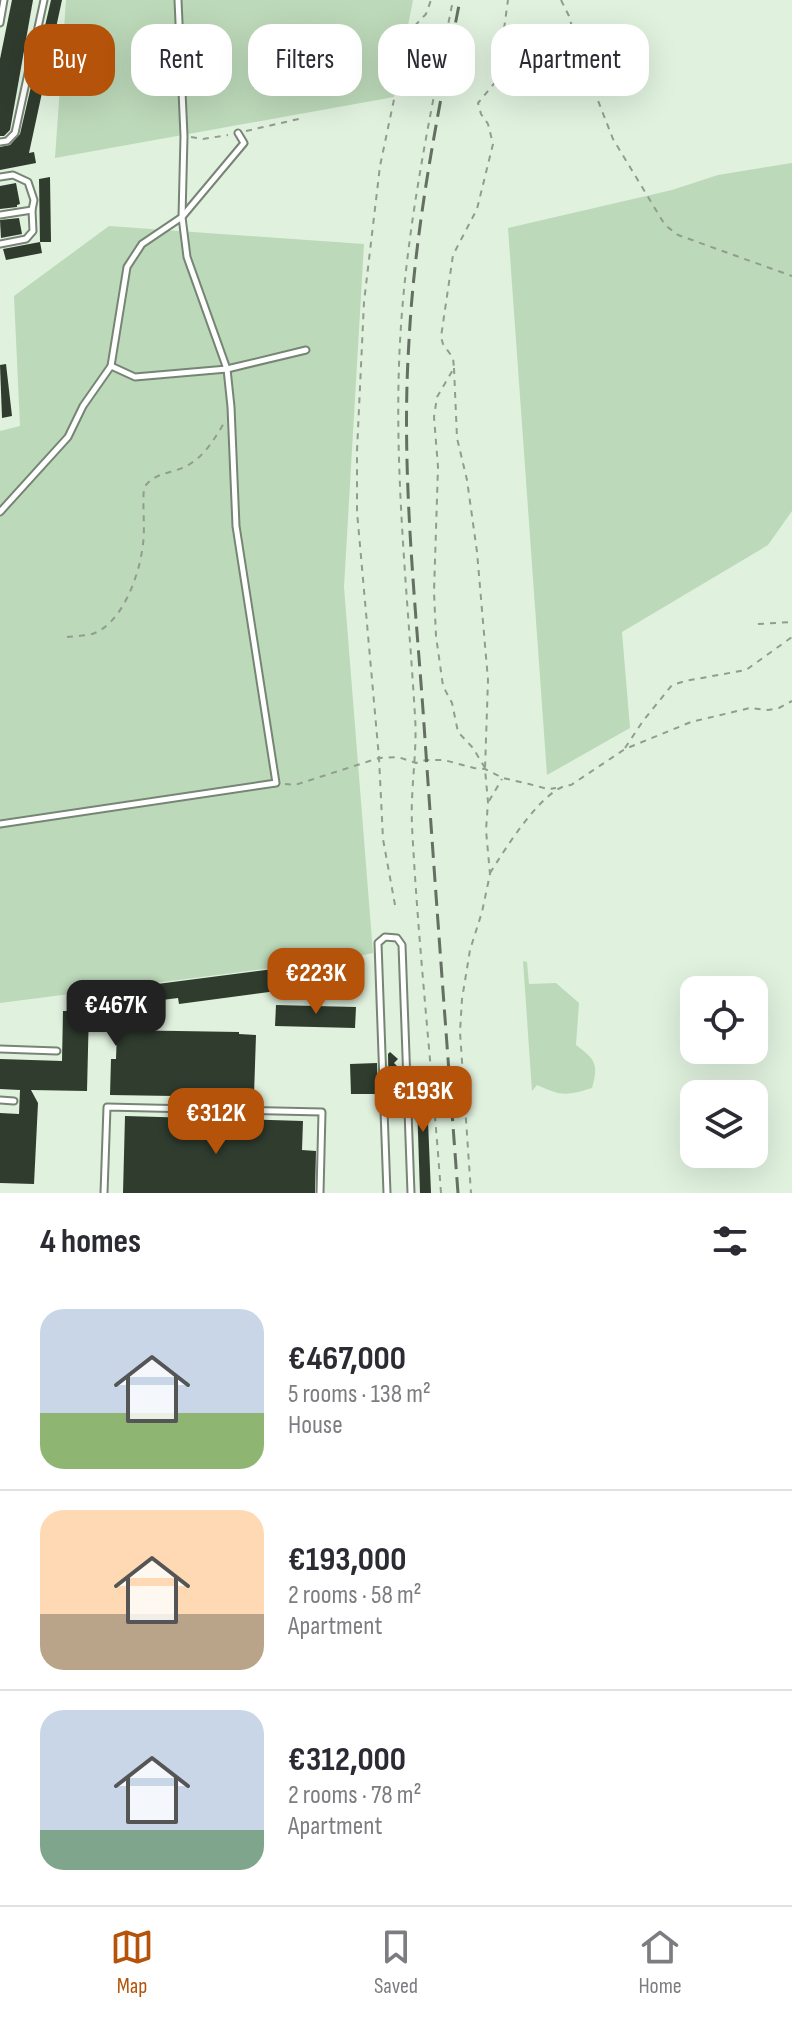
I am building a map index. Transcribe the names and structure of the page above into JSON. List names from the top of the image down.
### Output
{
  "page": {
    "chip": [
      "Buy",
      "Rent",
      "Filters",
      "New",
      "Apartment"
    ],
    "price": [
      "€223K",
      "€467K",
      "€193K",
      "€312K"
    ],
    "heading": "4 homes",
    "list": [
      {
        "name": "€467,000",
        "note": "5 rooms · 138 m² · House"
      },
      {
        "name": "€193,000",
        "note": "2 rooms · 58 m² · Apartment"
      },
      {
        "name": "€312,000",
        "note": "2 rooms · 78 m² · Apartment"
      }
    ],
    "tabs": ["Map", "Saved", "Home"]
  }
}
